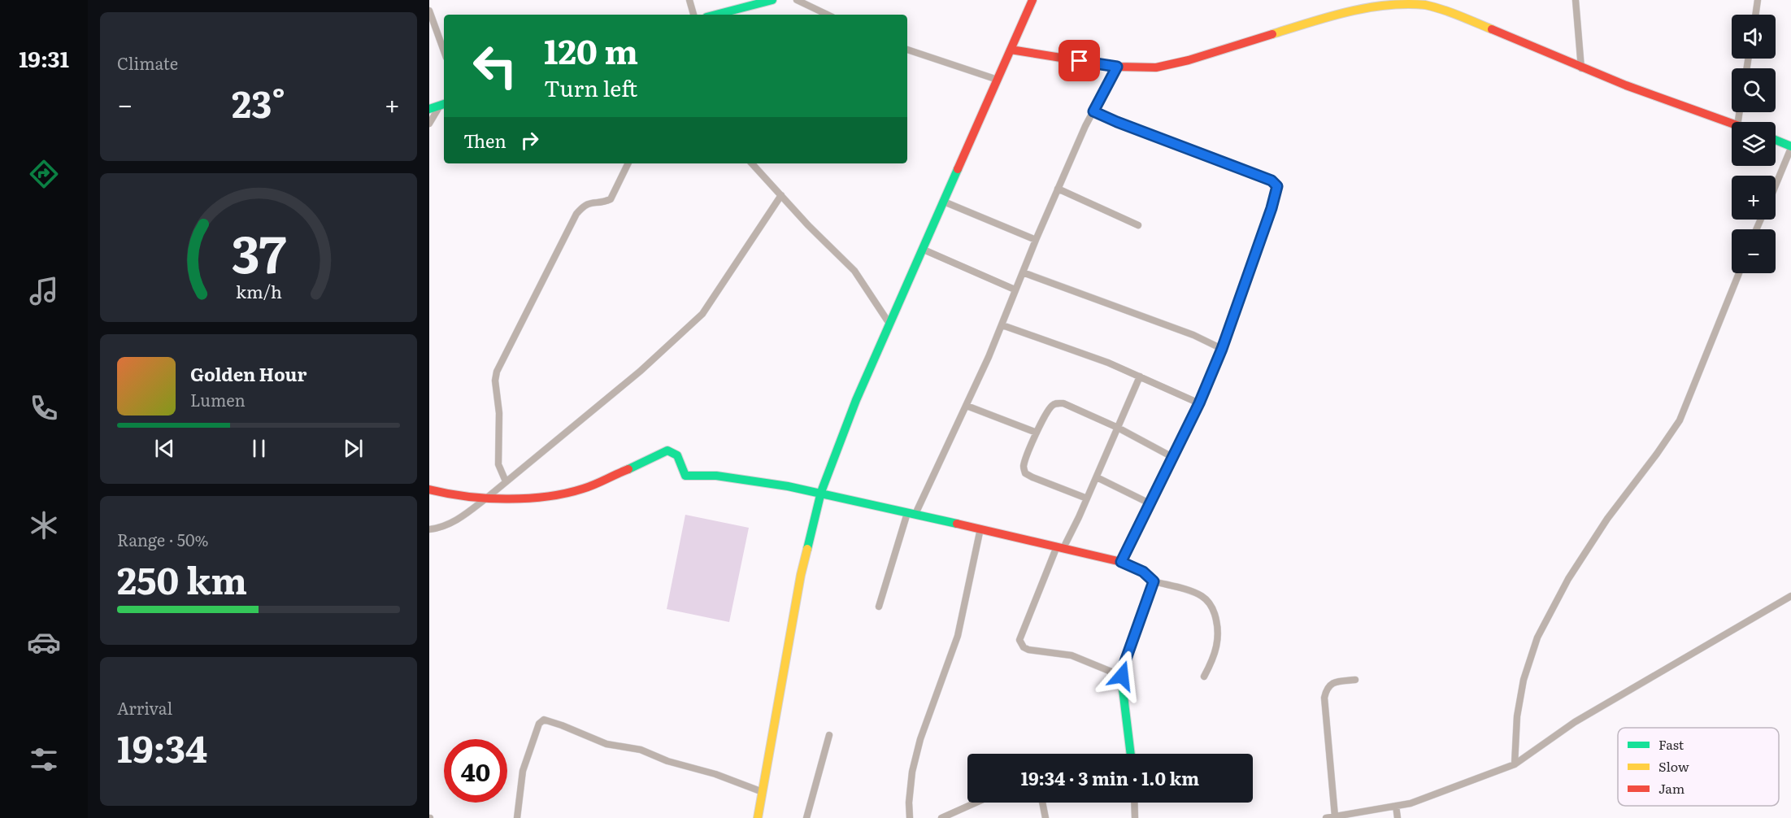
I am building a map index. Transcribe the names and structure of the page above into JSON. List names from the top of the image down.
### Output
{
  "legend": ["Fast", "Slow", "Jam"],
  "page": {
    "tabs": "19:31",
    "tile": [
      "Climate",
      ["Range · 50%", "250 km"],
      ["Arrival", "19:34"]
    ],
    "map_buttons": ["+", "−"],
    "turn": ["120 m", "Turn left"],
    "heat": ["−", "23°", "+"],
    "then": "Then",
    "song": ["Golden Hour", "Lumen"],
    "limit": "40",
    "trip": "19:34 · 3 min · 1.0 km",
    "gauge": ["37", "km/h"]
  }
}
